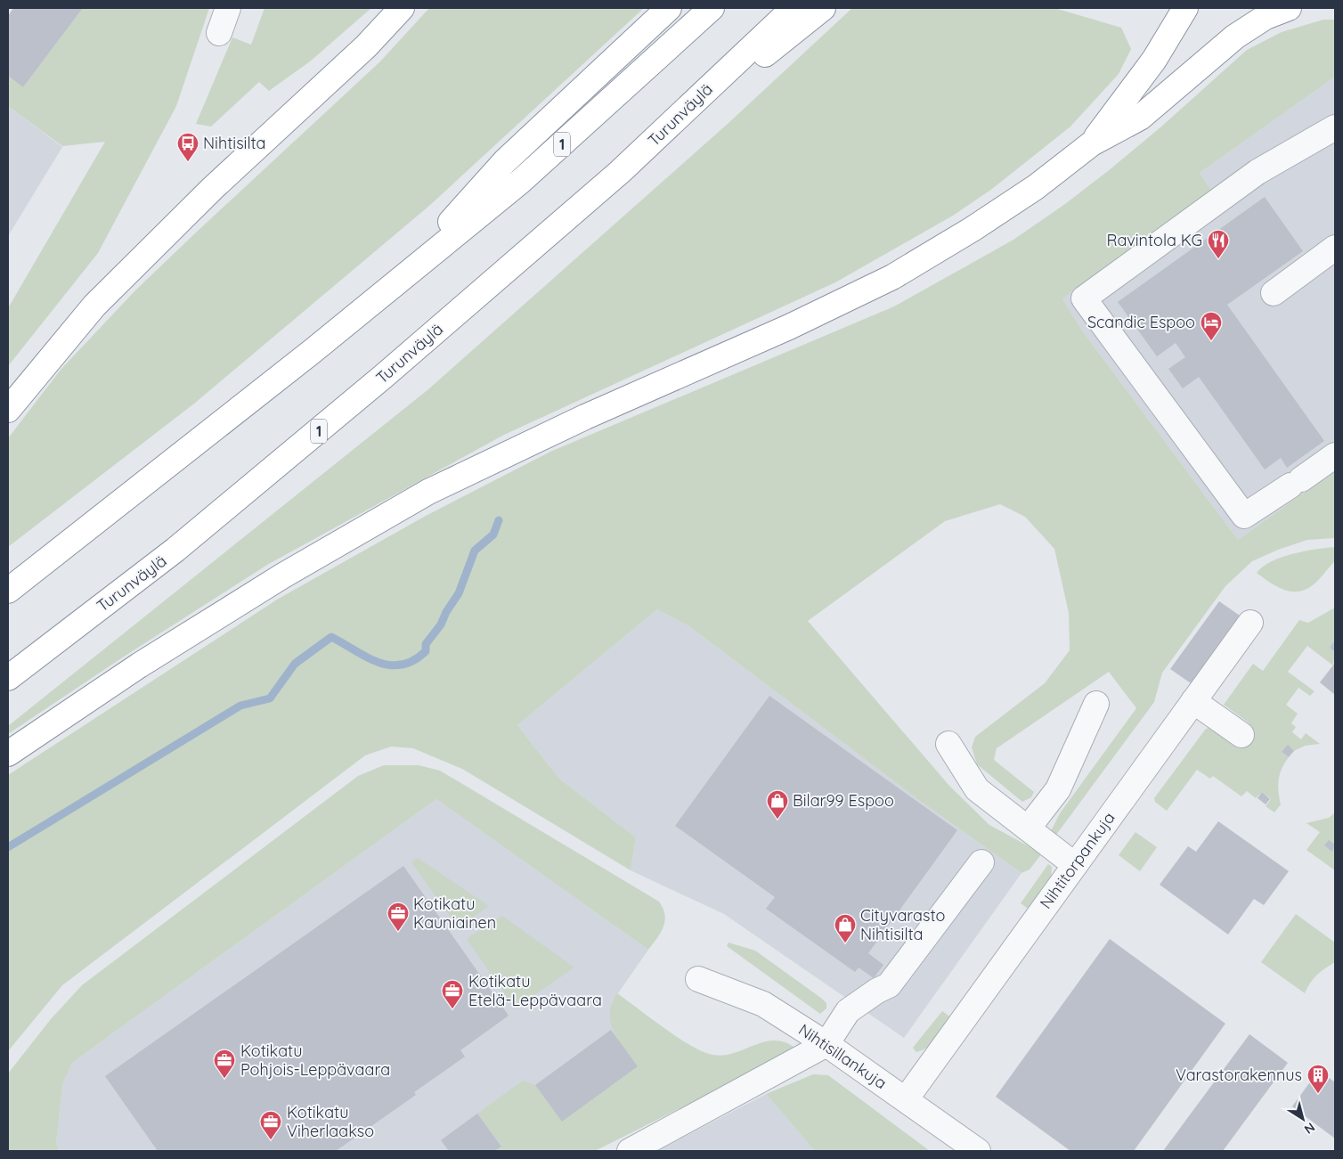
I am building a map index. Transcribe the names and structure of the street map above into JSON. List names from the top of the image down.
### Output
{
  "streets": {
    "highway": ["Turunväylä", "1"],
    "street": ["Nihtitorpankuja", "Nihtisillankuja"]
  },
  "crossings": [
    ["Nihtitorpankuja", "Nihtisillankuja"]
  ],
  "places": {
    "bus stop": ["Nihtisilta"],
    "restaurant": ["Ravintola KG"],
    "hotel": ["Scandic Espoo"],
    "shop": ["Bilar99 Espoo", "Cityvarasto Nihtisilta"],
    "office": [
      "Kotikatu Kauniainen",
      "Kotikatu Etelä-Leppävaara",
      "Kotikatu Pohjois-Leppävaara",
      "Kotikatu Viherlaakso"
    ],
    "building": ["Varastorakennus"]
  },
  "north": "bottom right"
}
